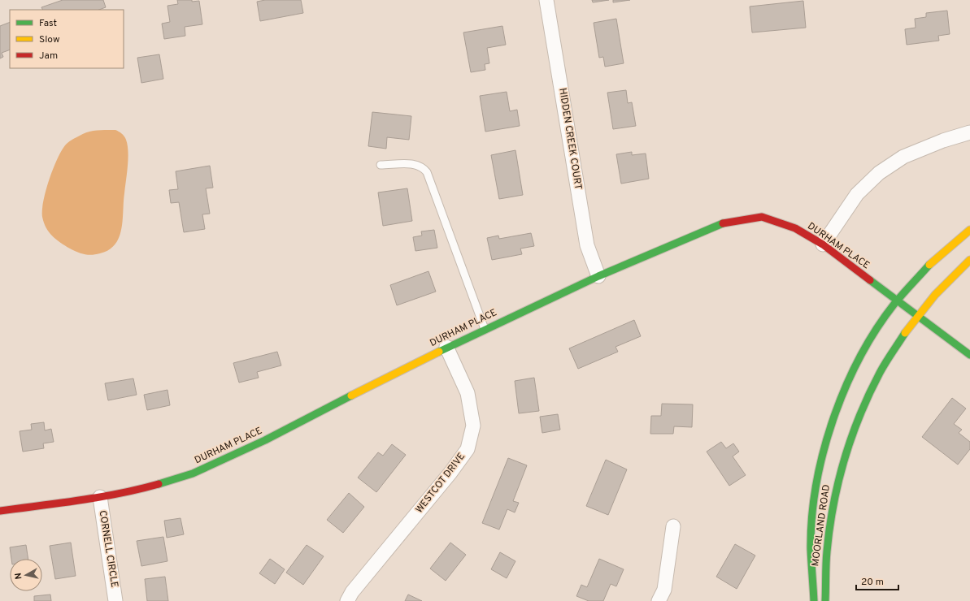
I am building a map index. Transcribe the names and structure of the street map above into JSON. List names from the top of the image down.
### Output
{
  "streets": {
    "street": [
      "HIDDEN CREEK COURT",
      "DURHAM PLACE",
      "WESTCOT DRIVE",
      "MOORLAND ROAD",
      "CORNELL CIRCLE"
    ]
  },
  "crossings": [
    ["HIDDEN CREEK COURT", "DURHAM PLACE"],
    ["DURHAM PLACE", "WESTCOT DRIVE"],
    ["DURHAM PLACE", "MOORLAND ROAD"],
    ["DURHAM PLACE", "CORNELL CIRCLE"]
  ],
  "legend": ["Fast", "Slow", "Jam"],
  "scale_bar": "20 m",
  "north": "left"
}
